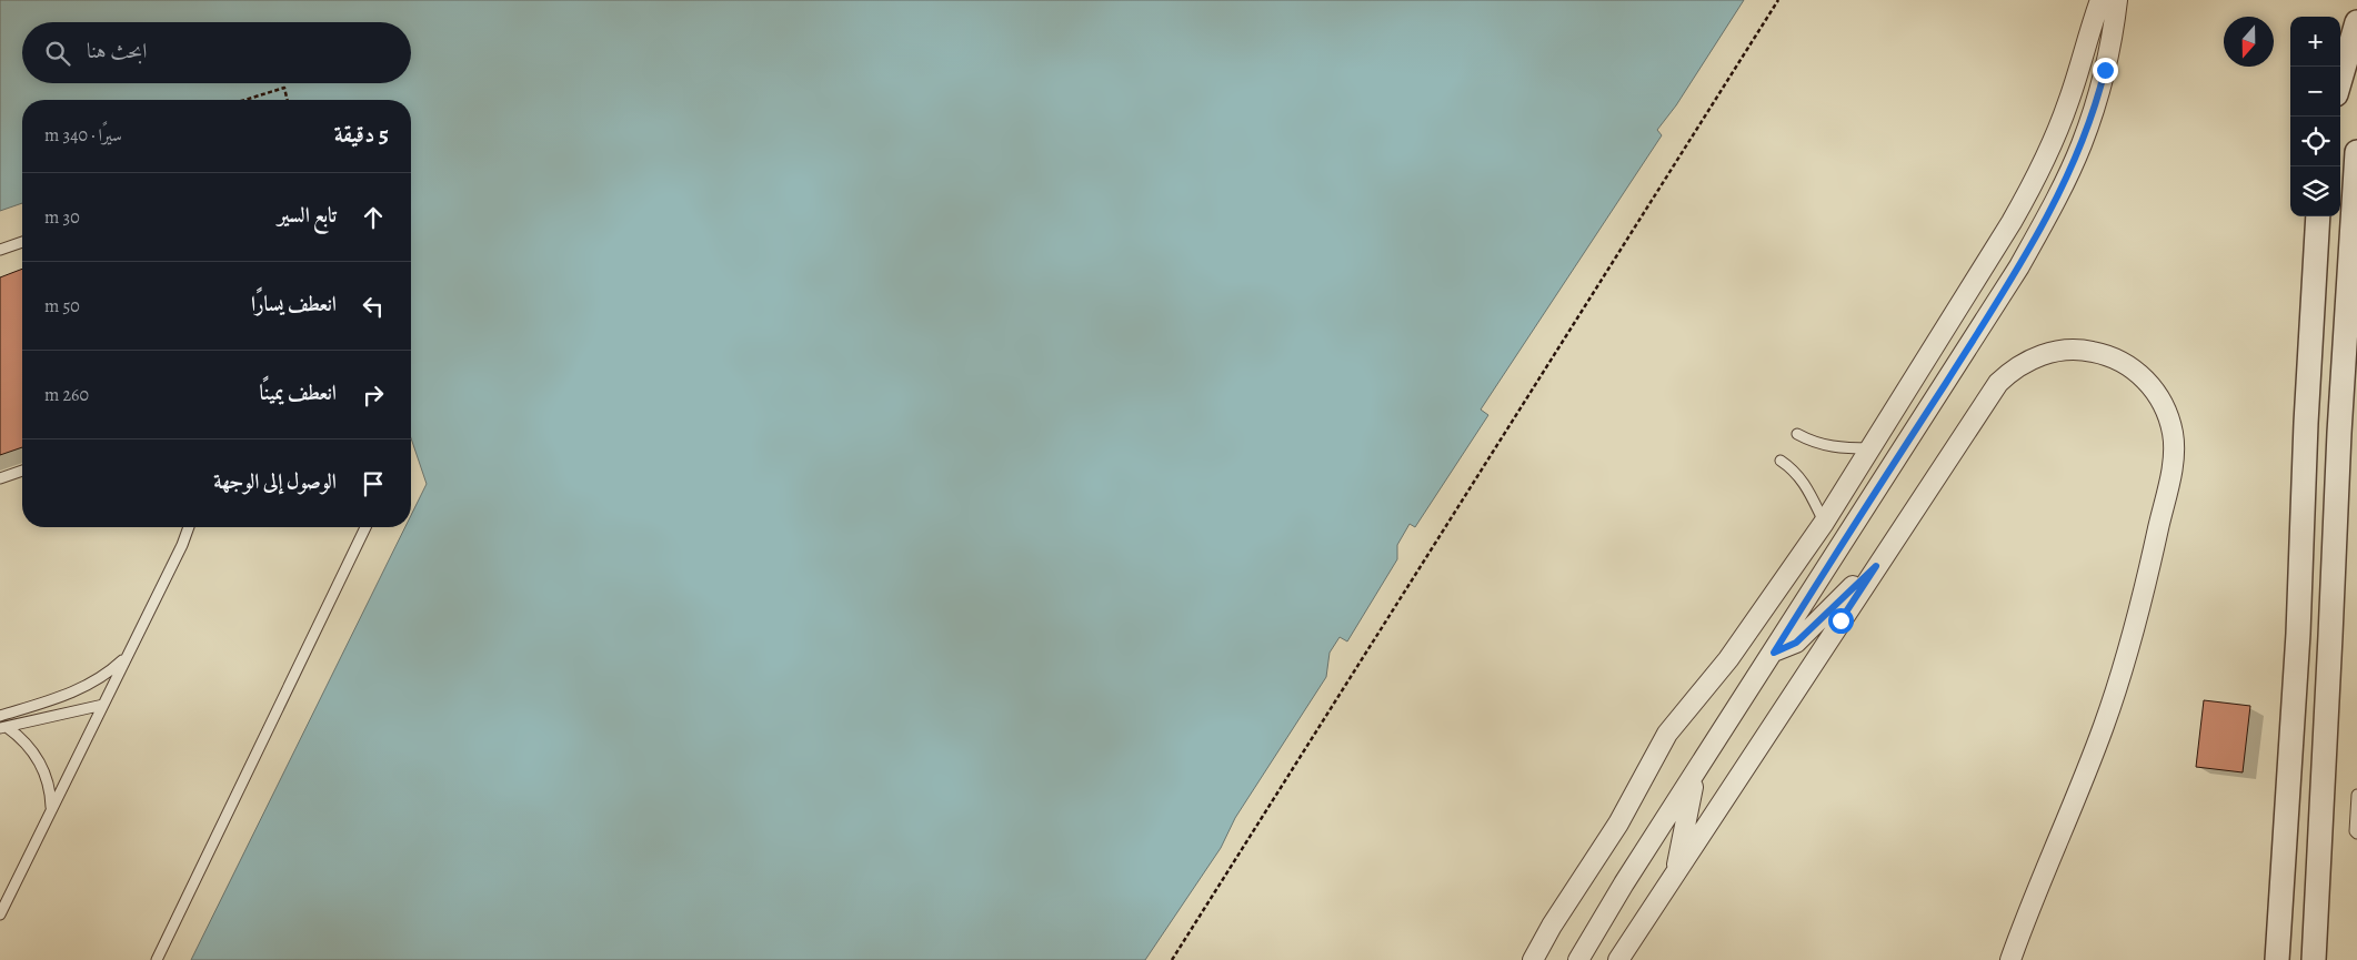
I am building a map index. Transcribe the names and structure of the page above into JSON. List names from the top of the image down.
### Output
{
  "north": "bottom",
  "page": {
    "map_buttons": ["+", "−"],
    "search": "ابحث هنا",
    "heading": ["5 دقيقة", "سيرًا · 340 m"],
    "list": [
      ["تابع السير", "30 m"],
      ["انعطف يسارًا", "50 m"],
      ["انعطف يمينًا", "260 m"],
      "الوصول إلى الوجهة"
    ]
  }
}
